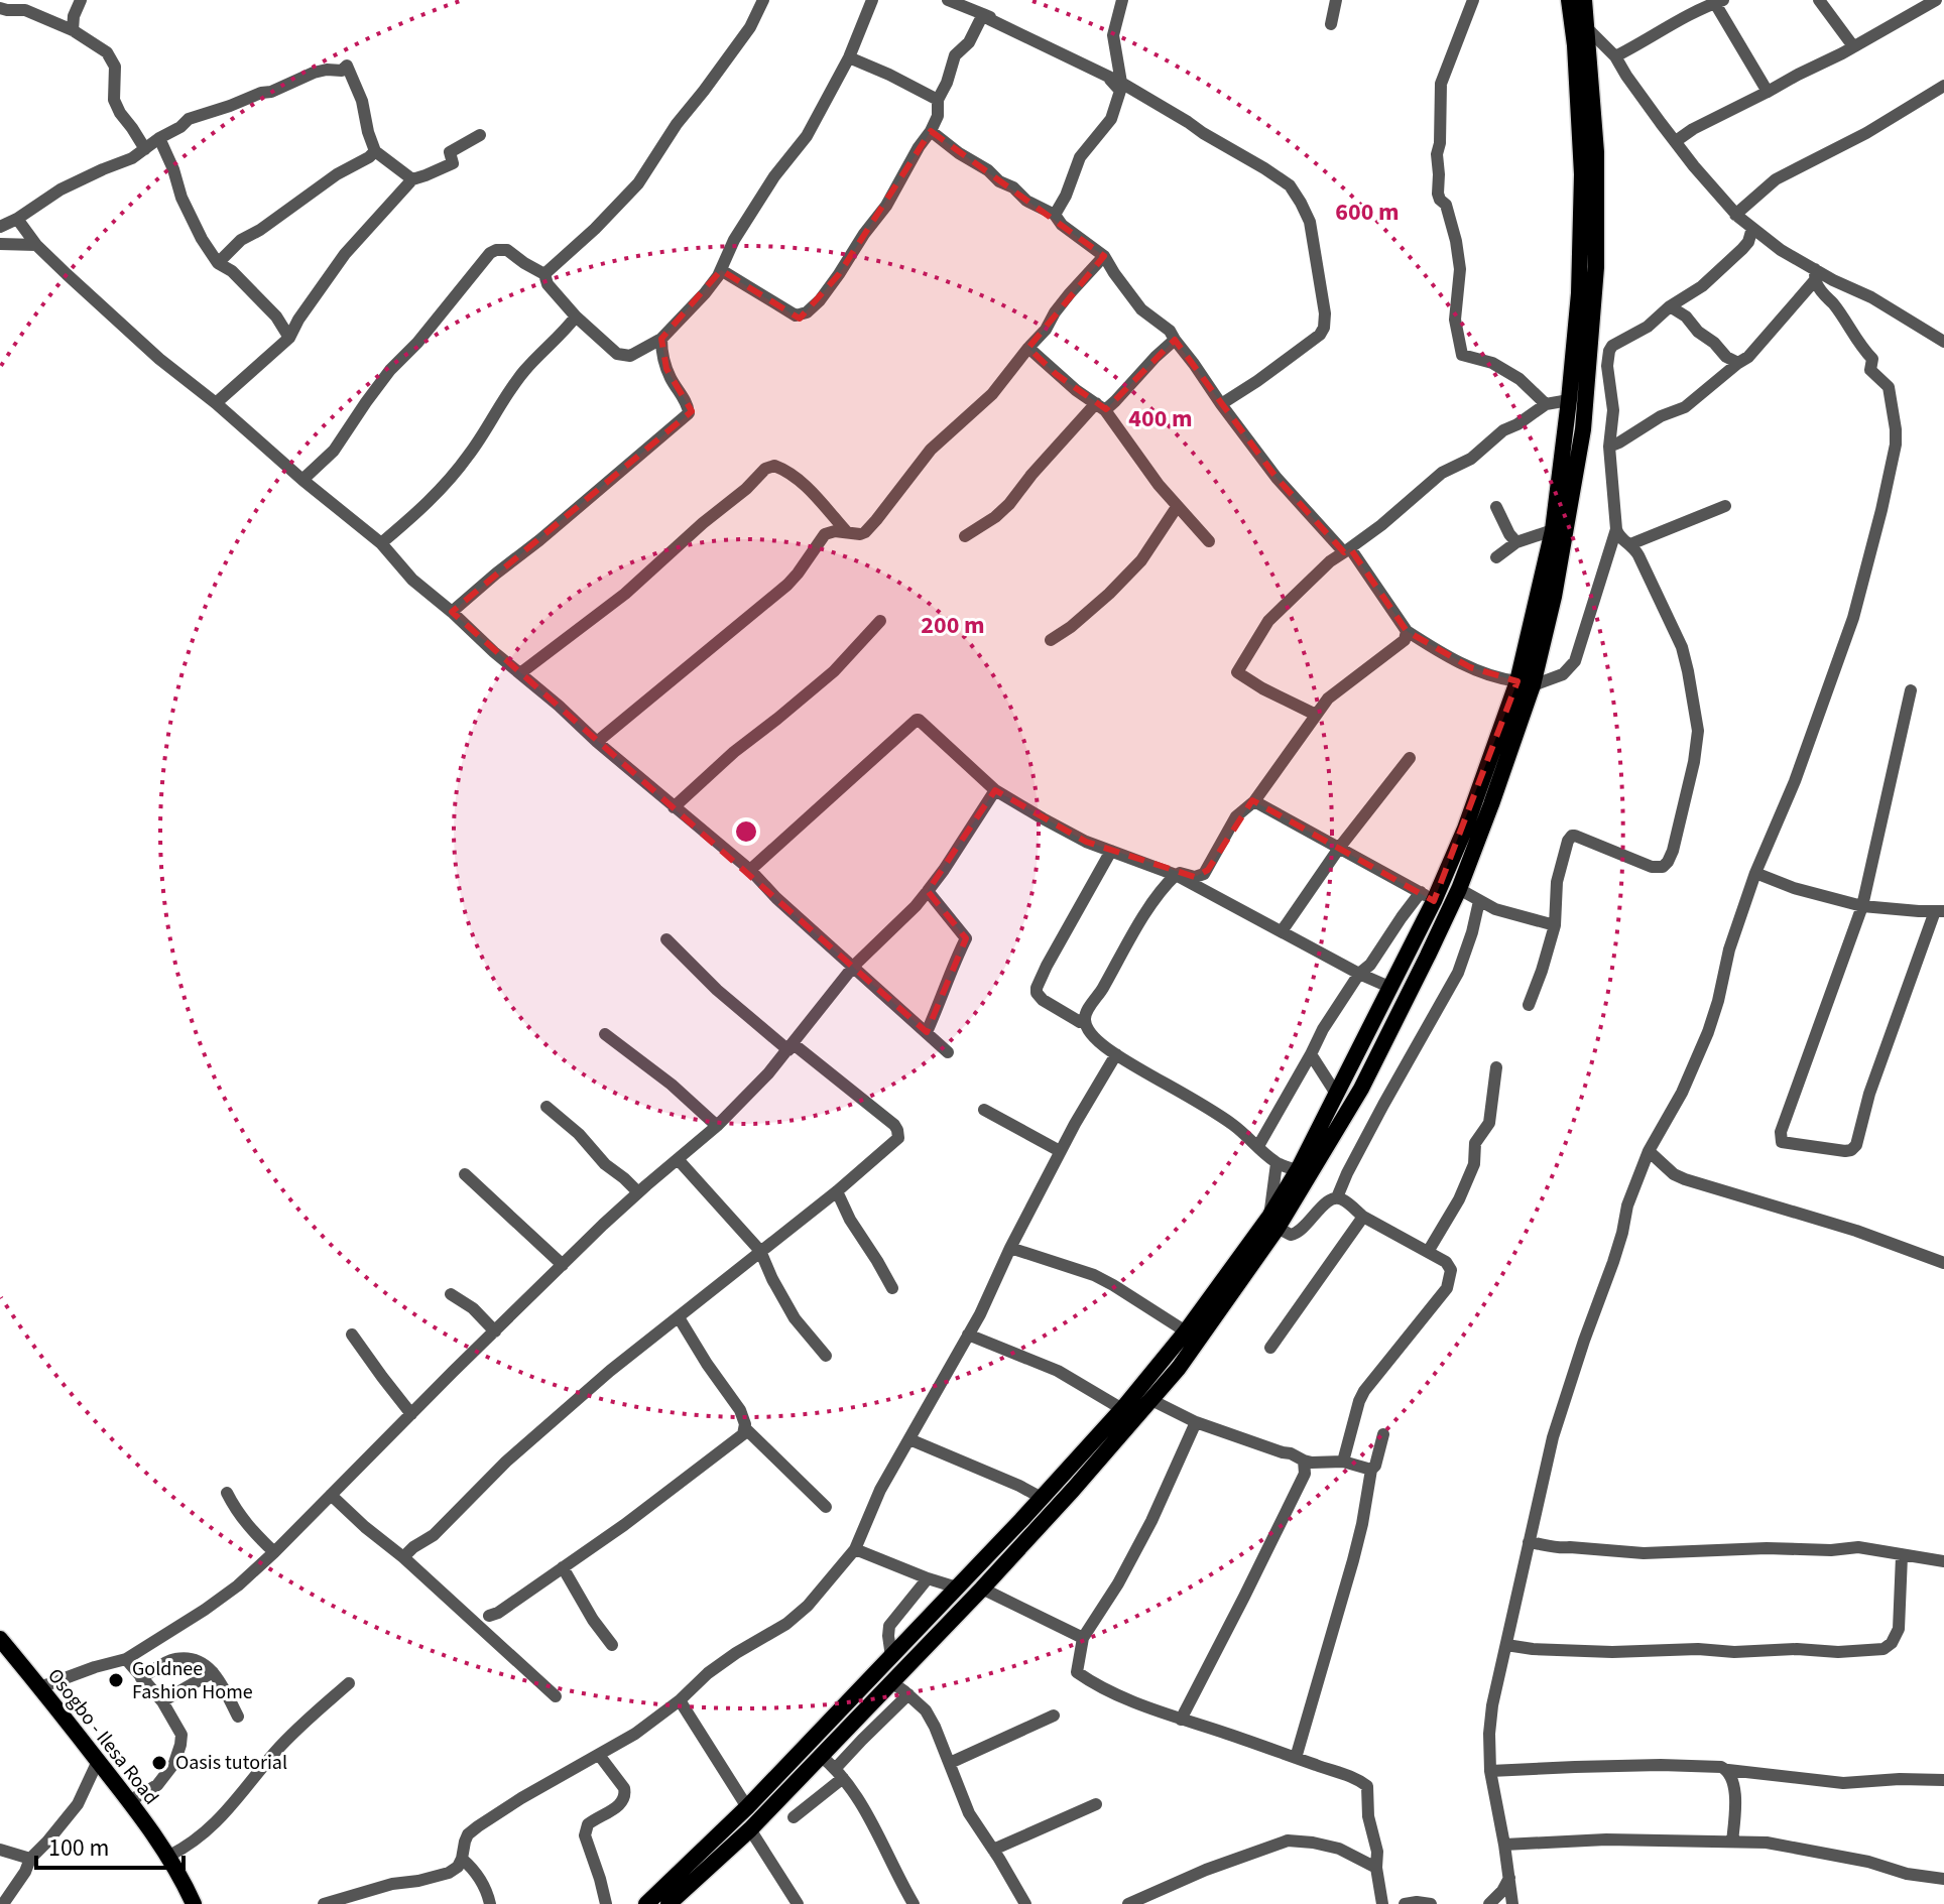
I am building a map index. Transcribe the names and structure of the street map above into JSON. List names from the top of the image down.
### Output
{
  "streets": {
    "main road": ["Osogbo - Ilesa Road"]
  },
  "places": ["Goldnee Fashion Home", "Oasis tutorial"],
  "scale_bar": "100 m",
  "rings": ["600 m", "400 m", "200 m"]
}
